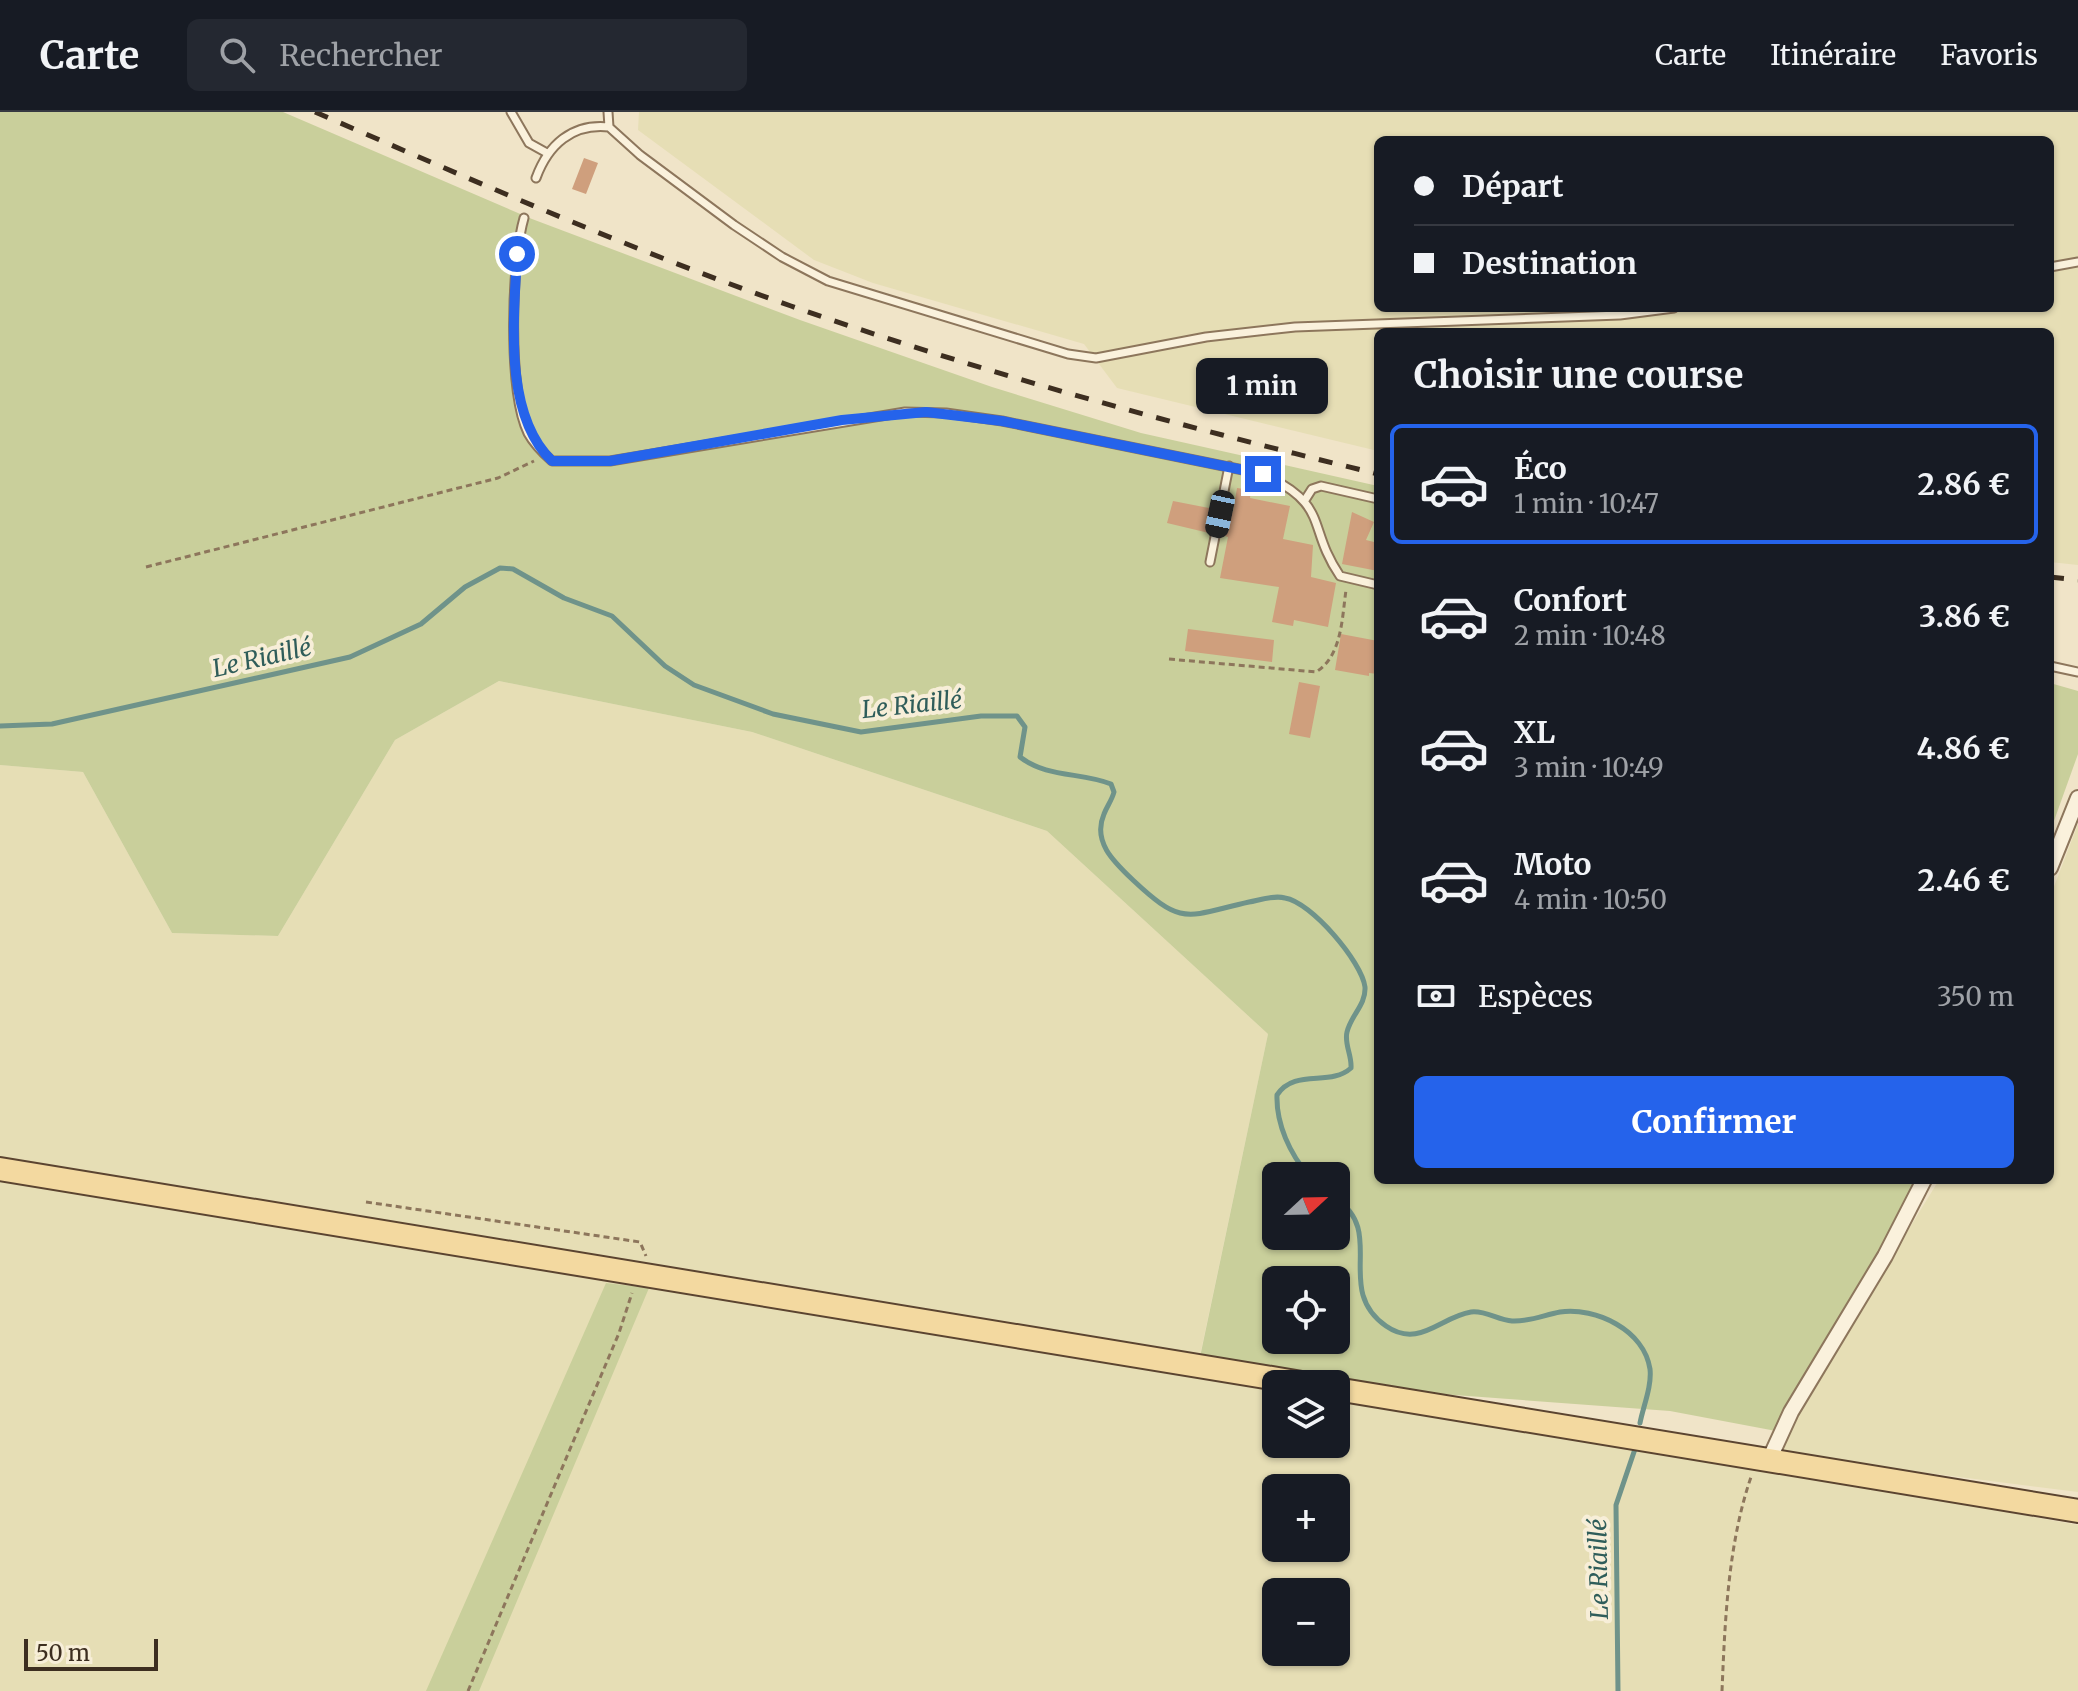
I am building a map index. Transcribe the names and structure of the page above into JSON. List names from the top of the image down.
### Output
{
  "water": ["Le Riaillé"],
  "scale_bar": "50 m",
  "north": "right",
  "page": {
    "header": "Carte",
    "search": "Rechercher",
    "nav": ["Carte", "Itinéraire", "Favoris"],
    "banner": ["Départ", "Destination"],
    "heading": "Choisir une course",
    "bubble": "1 min",
    "list": [
      {
        "name": "Éco",
        "note": "1 min · 10:47",
        "value": "2.86 €"
      },
      {
        "name": "Confort",
        "note": "2 min · 10:48",
        "value": "3.86 €"
      },
      {
        "name": "XL",
        "note": "3 min · 10:49",
        "value": "4.86 €"
      },
      {
        "name": "Moto",
        "note": "4 min · 10:50",
        "value": "2.46 €"
      }
    ],
    "pay": ["Espèces", "350 m"],
    "buttons": "Confirmer",
    "map_buttons": ["+", "−"],
    "scale": "50 m"
  }
}
